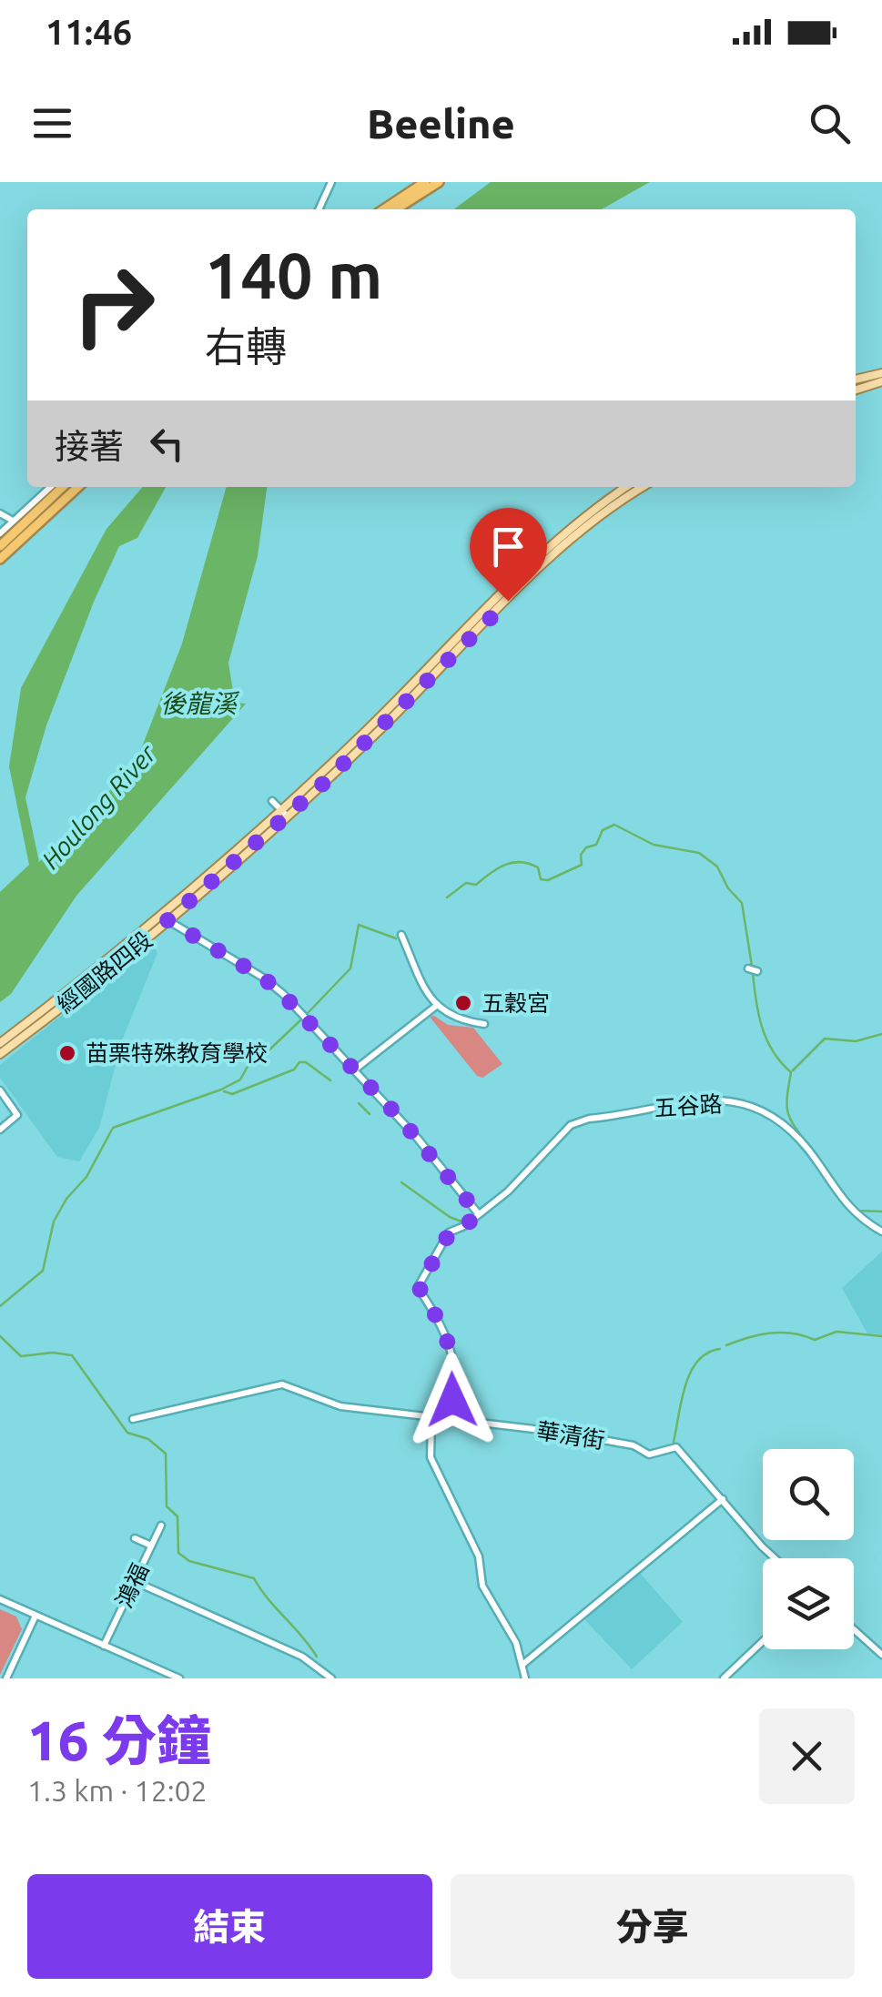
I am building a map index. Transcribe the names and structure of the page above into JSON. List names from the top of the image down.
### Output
{
  "streets": {
    "main road": ["經國路四段"],
    "street": ["五谷路", "華清街", "鴻福"]
  },
  "crossings": [
    ["五谷路", "華清街"]
  ],
  "water": ["後龍溪", "Houlong River"],
  "places": ["五穀宮", "苗栗特殊教育學校"],
  "page": {
    "status": "11:46",
    "header": "Beeline",
    "turn": ["140 m", "右轉"],
    "then": "接著",
    "heading": ["16 分鐘", "1.3 km · 12:02"],
    "buttons": ["結束", "分享"]
  }
}
